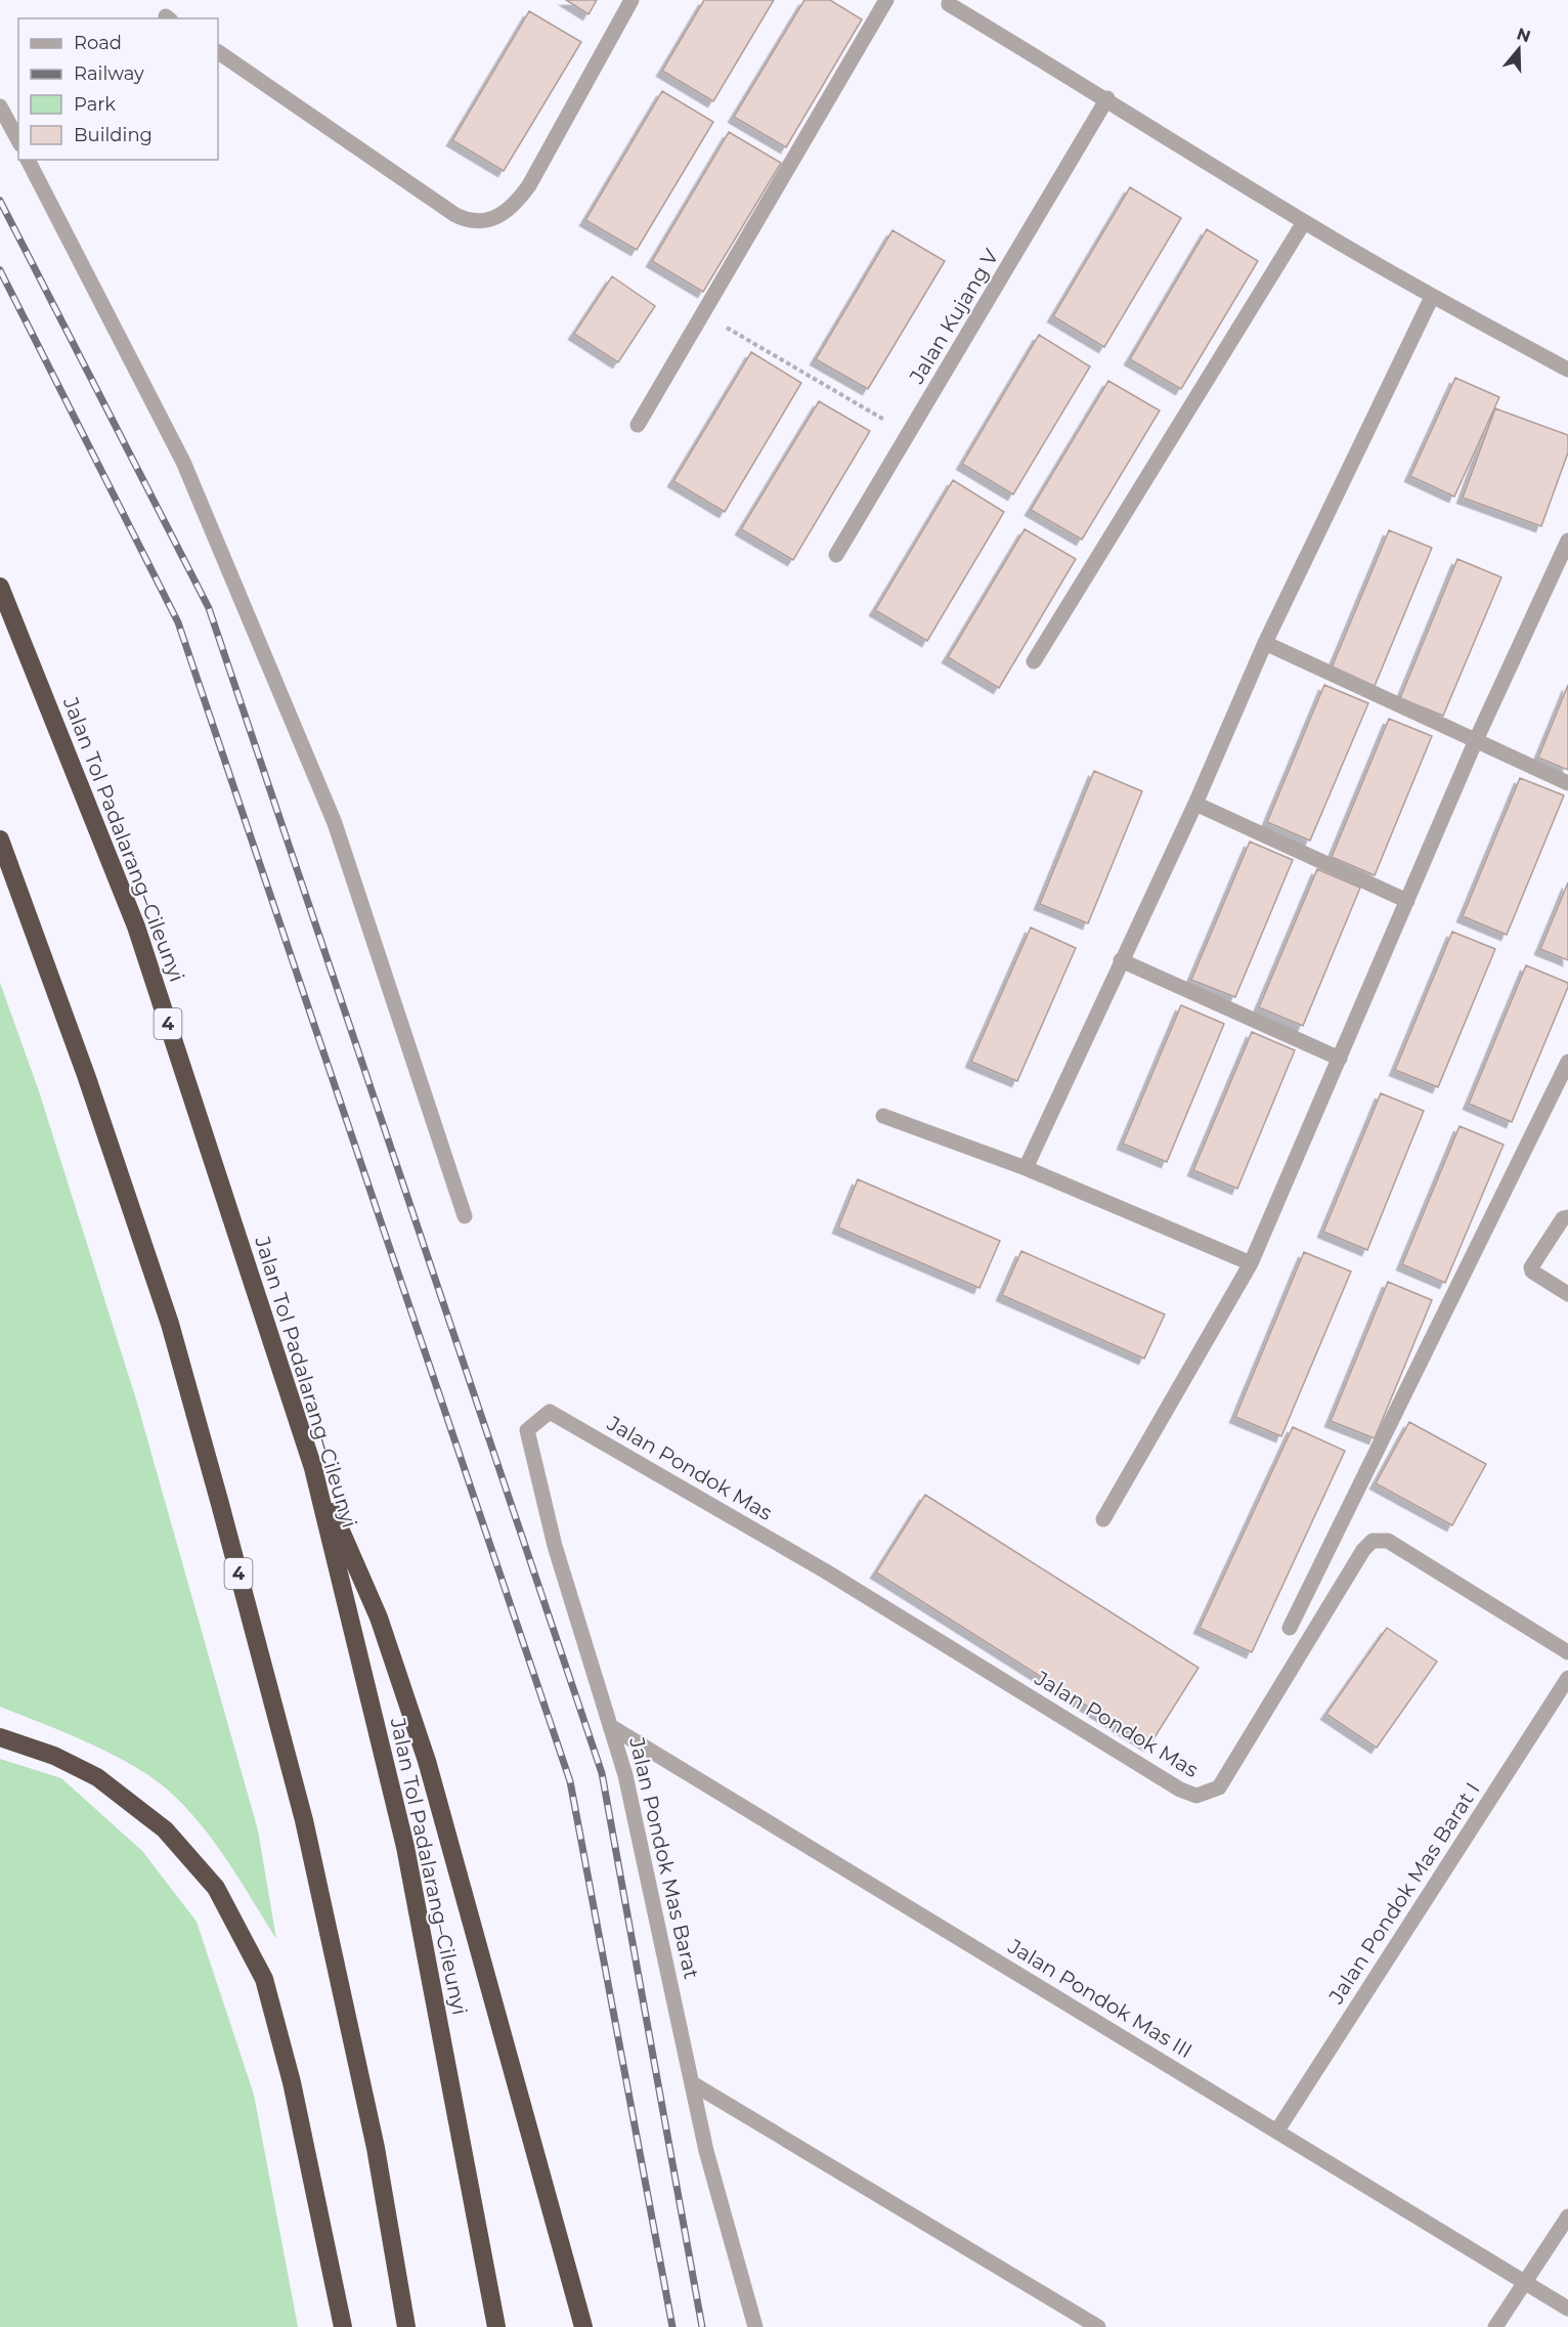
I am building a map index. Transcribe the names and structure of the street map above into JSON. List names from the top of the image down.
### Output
{
  "streets": {
    "highway": ["Jalan Tol Padalarang–Cileunyi", "4"],
    "street": [
      "Jalan Kujang V",
      "Jalan Pondok Mas",
      "Jalan Pondok Mas Barat",
      "Jalan Pondok Mas Barat I",
      "Jalan Pondok Mas III"
    ]
  },
  "crossings": [
    ["Jalan Pondok Mas", "Jalan Pondok Mas Barat"],
    ["Jalan Pondok Mas Barat", "Jalan Pondok Mas III"],
    ["Jalan Pondok Mas Barat I", "Jalan Pondok Mas III"]
  ],
  "legend": [
    "Road",
    "Railway",
    "Park",
    "Building"
  ],
  "north": "top"
}
